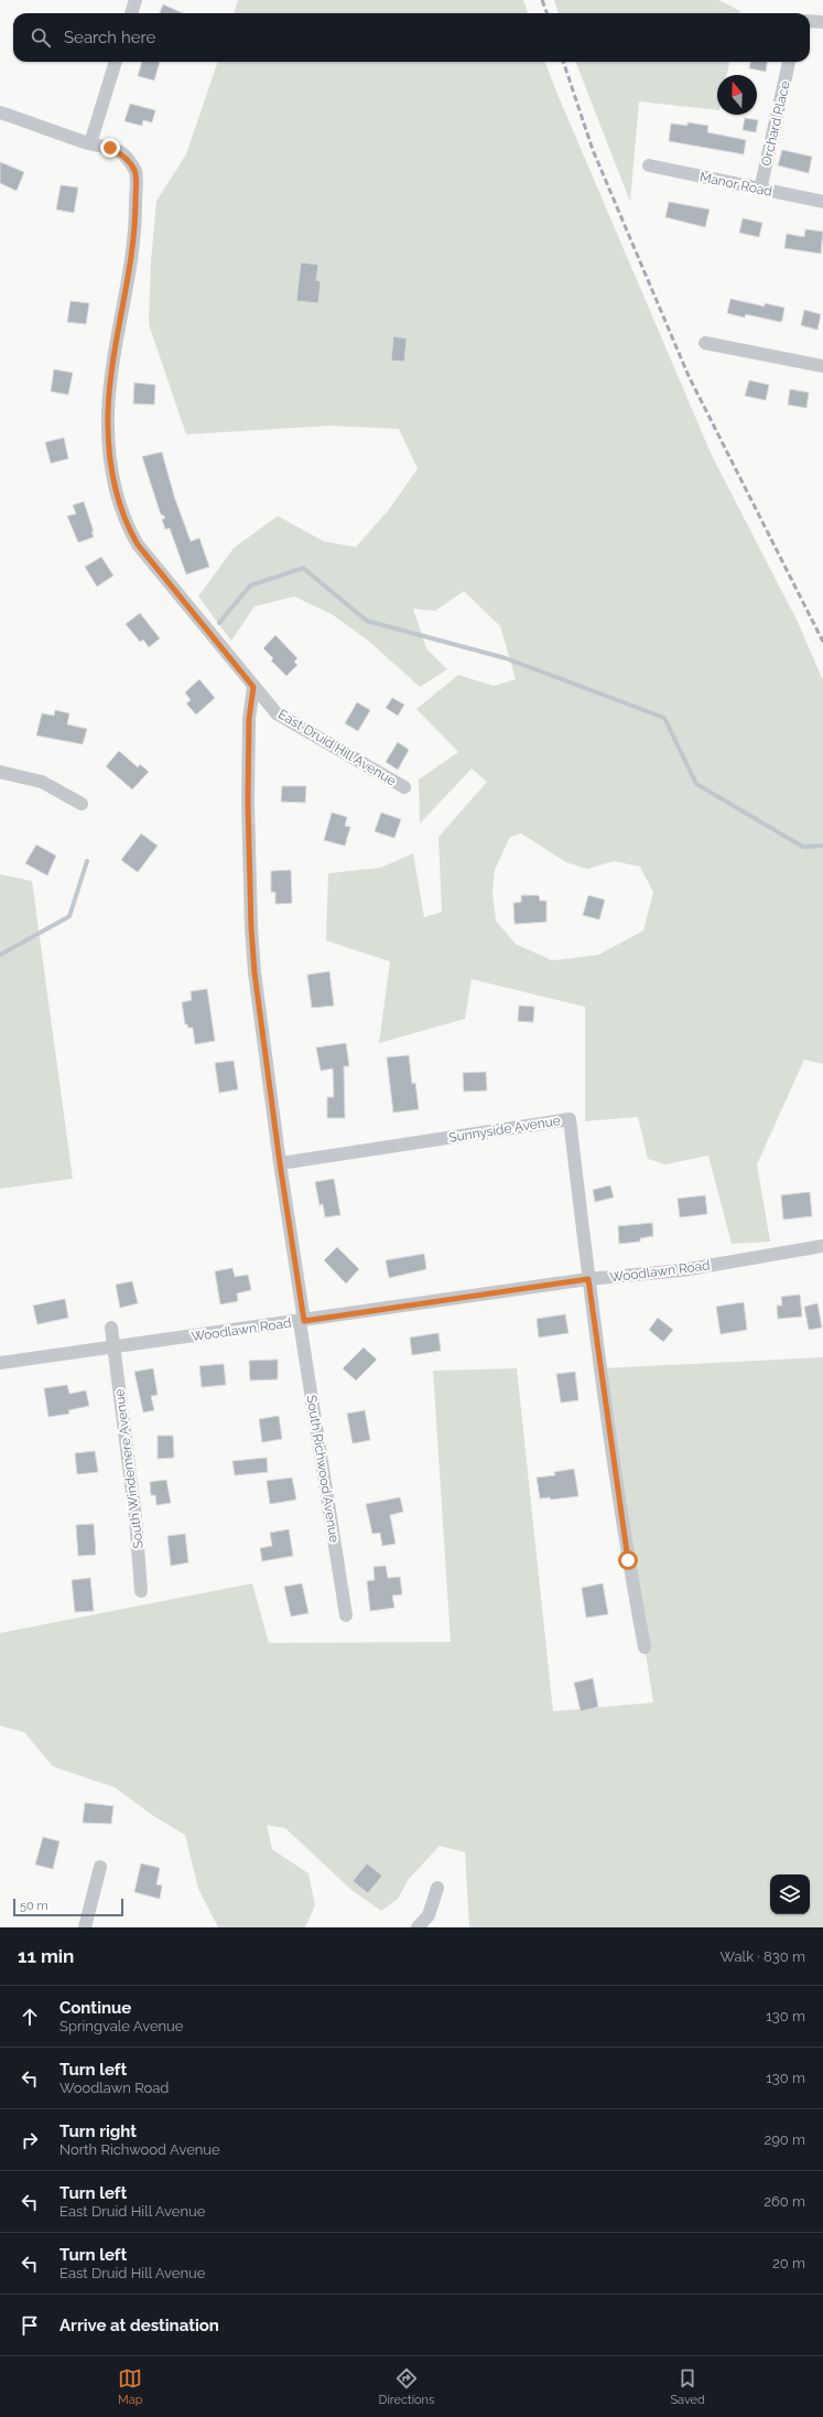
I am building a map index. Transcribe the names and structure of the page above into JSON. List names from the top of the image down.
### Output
{
  "streets": {
    "street": [
      "Orchard Place",
      "Manor Road",
      "East Druid Hill Avenue",
      "Sunnyside Avenue",
      "Woodlawn Road",
      "South Windemere Avenue",
      "South Richwood Avenue"
    ]
  },
  "crossings": [
    ["Orchard Place", "Manor Road"],
    ["East Druid Hill Avenue", "South Richwood Avenue"],
    ["Sunnyside Avenue", "Woodlawn Road"],
    ["Sunnyside Avenue", "South Richwood Avenue"],
    ["Woodlawn Road", "South Windemere Avenue"],
    ["Woodlawn Road", "South Richwood Avenue"]
  ],
  "scale_bar": "50 m",
  "north": "top",
  "page": {
    "search": "Search here",
    "scale": "50 m",
    "heading": ["11 min", "Walk · 830 m"],
    "list": [
      ["Continue", "Springvale Avenue", "130 m"],
      ["Turn left", "Woodlawn Road", "130 m"],
      ["Turn right", "North Richwood Avenue", "290 m"],
      ["Turn left", "East Druid Hill Avenue", "260 m"],
      ["Turn left", "East Druid Hill Avenue", "20 m"],
      "Arrive at destination"
    ],
    "nav": ["Map", "Directions", "Saved"]
  }
}
